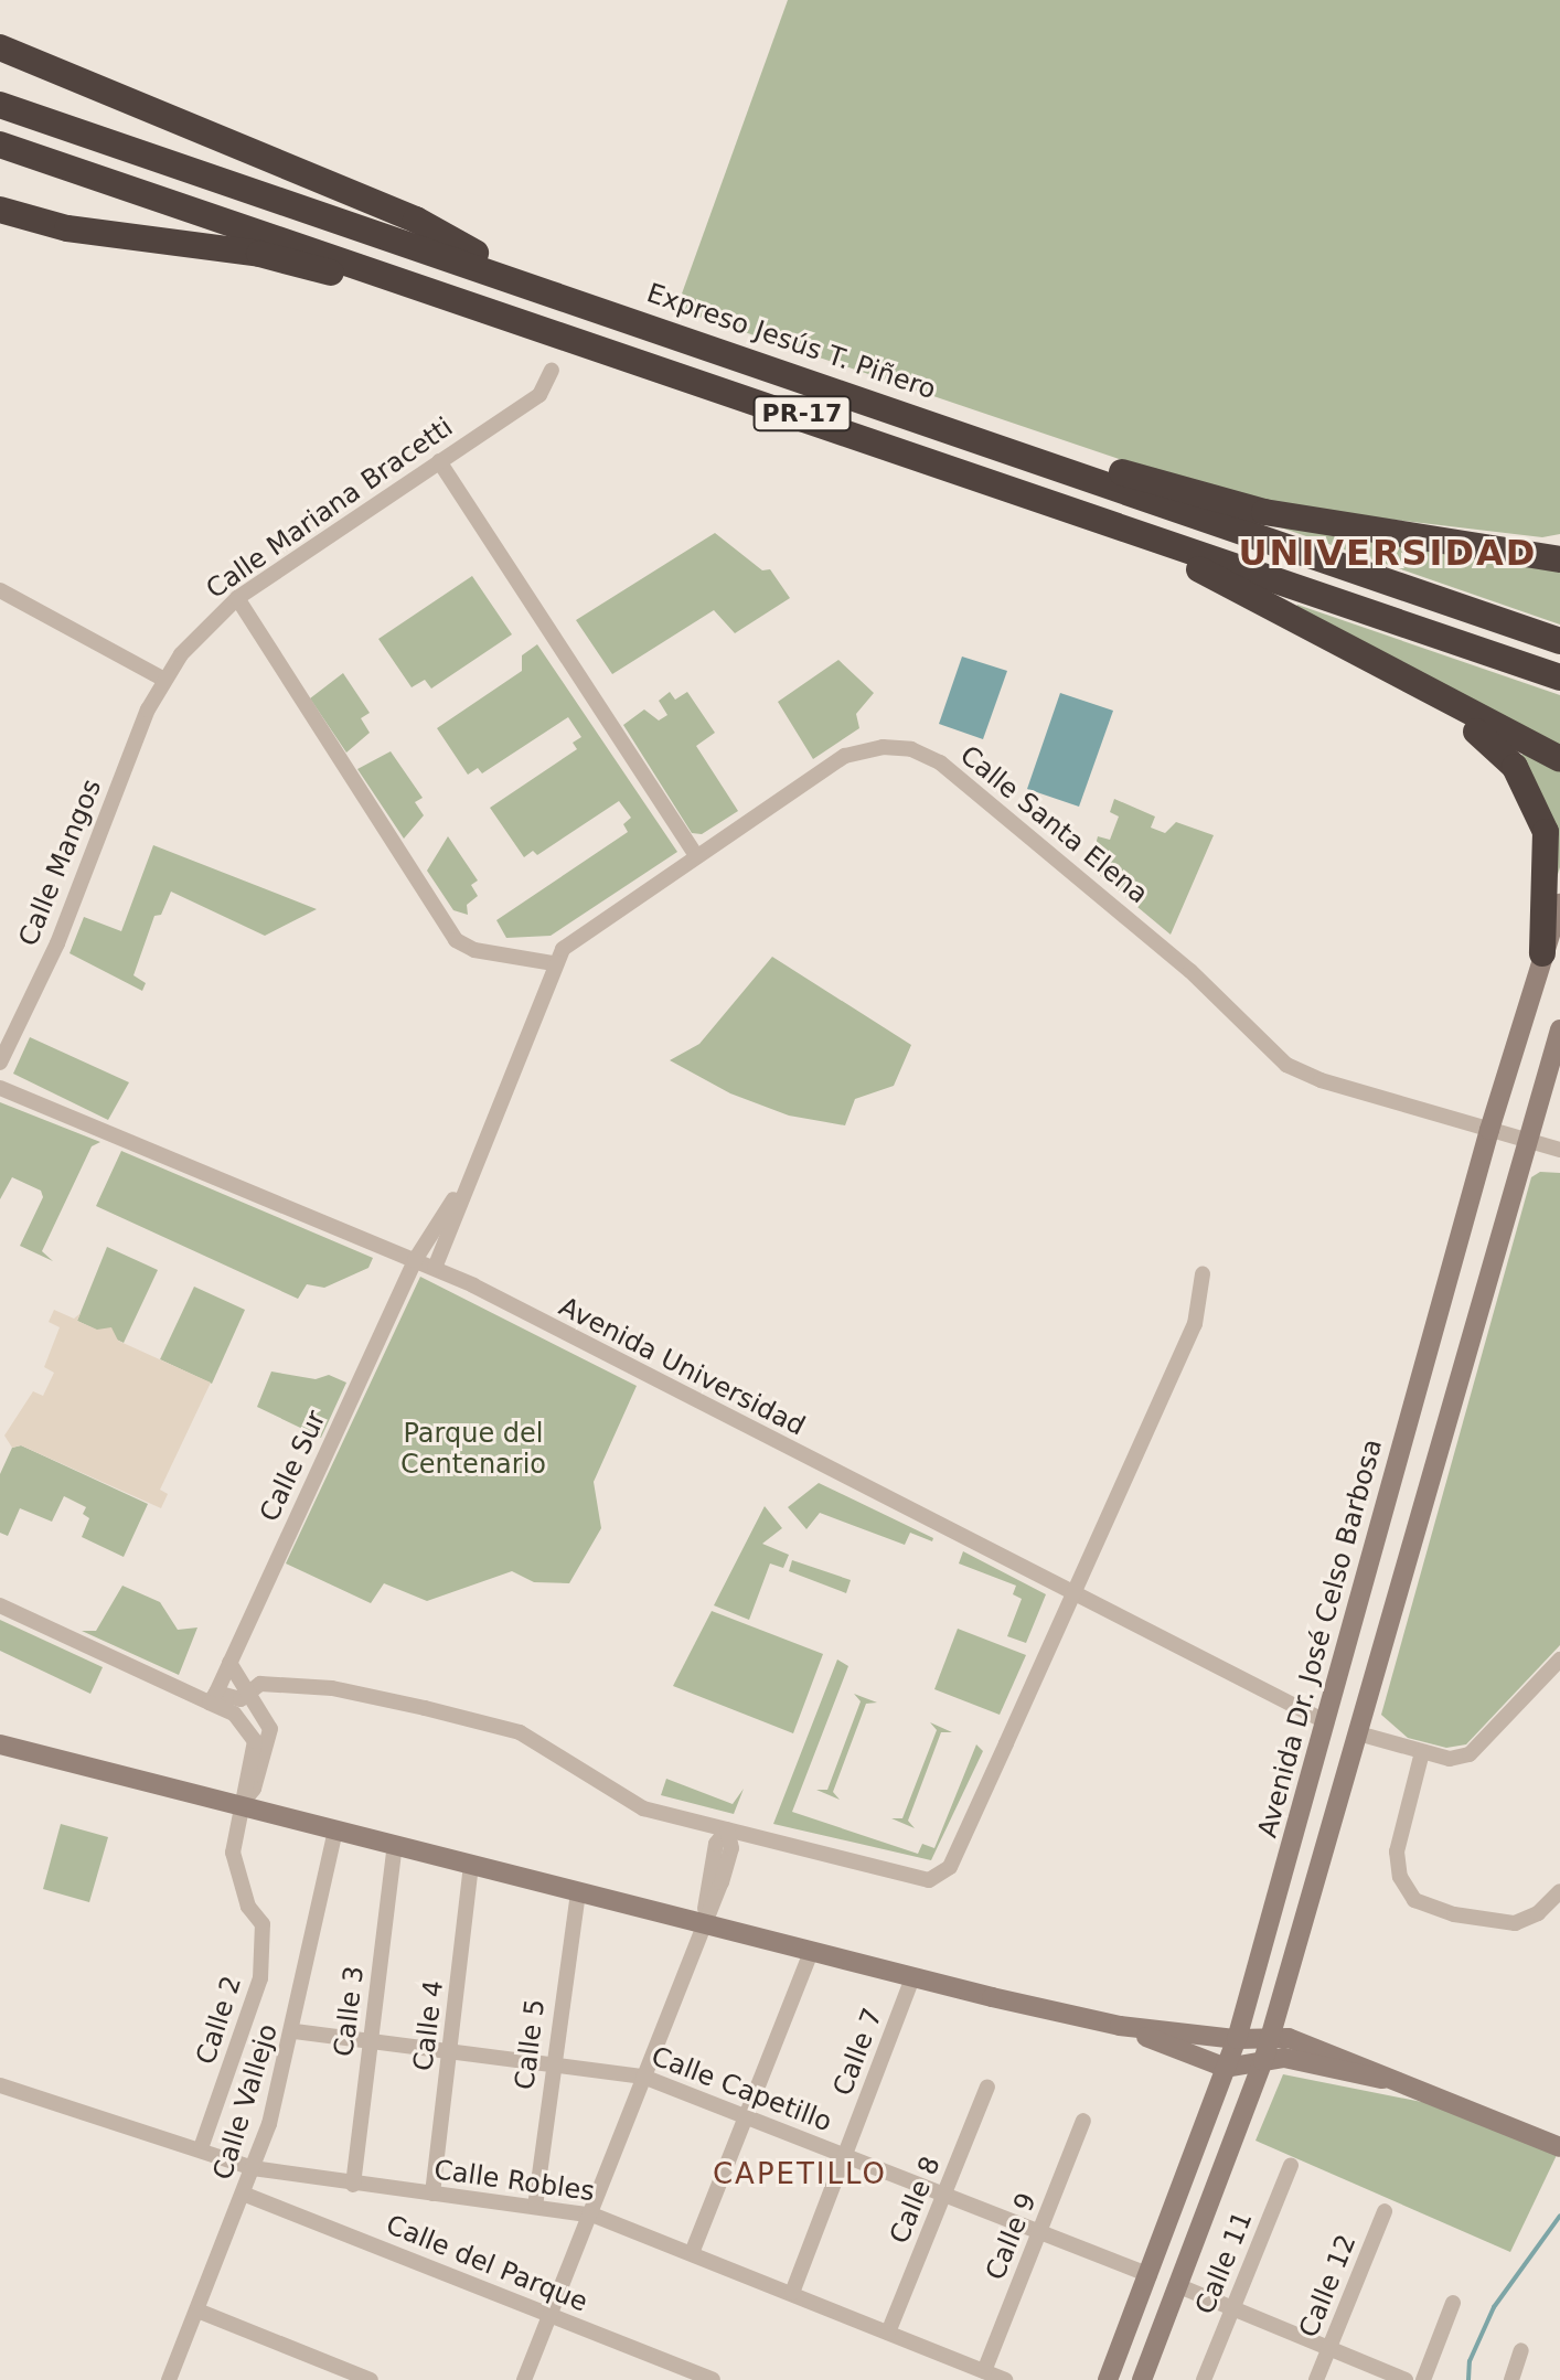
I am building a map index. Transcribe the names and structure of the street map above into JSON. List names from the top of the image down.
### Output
{
  "streets": {
    "highway": ["Expreso Jesús T. Piñero", "PR-17"],
    "main road": ["Avenida Dr. José Celso Barbosa"],
    "street": [
      "Calle Mariana Bracetti",
      "Calle Santa Elena",
      "Calle Mangos",
      "Avenida Universidad",
      "Calle Sur",
      "Calle 3",
      "Calle 2",
      "Calle 4",
      "Calle 5",
      "Calle 7",
      "Calle Capetillo",
      "Calle Vallejo",
      "Calle Robles",
      "Calle 8",
      "Calle 9",
      "Calle 11",
      "Calle del Parque",
      "Calle 12"
    ]
  },
  "crossings": [
    ["Calle Mariana Bracetti", "Calle Mangos"],
    ["Calle Santa Elena", "Avenida Universidad"],
    ["Calle Santa Elena", "Calle Sur"],
    ["Calle Santa Elena", "Avenida Dr. José Celso Barbosa"],
    ["Avenida Universidad", "Calle Sur"],
    ["Avenida Universidad", "Avenida Dr. José Celso Barbosa"],
    ["Avenida Dr. José Celso Barbosa", "Calle Capetillo"],
    ["Calle 3", "Calle Capetillo"],
    ["Calle 3", "Calle Robles"],
    ["Calle 2", "Calle Robles"],
    ["Calle 4", "Calle Capetillo"],
    ["Calle 4", "Calle Robles"],
    ["Calle 5", "Calle Capetillo"],
    ["Calle 5", "Calle Robles"],
    ["Calle 7", "Calle Capetillo"],
    ["Calle 7", "Calle Robles"],
    ["Calle Capetillo", "Calle Vallejo"],
    ["Calle Capetillo", "Calle 8"],
    ["Calle Capetillo", "Calle 9"],
    ["Calle Vallejo", "Calle Robles"],
    ["Calle Vallejo", "Calle del Parque"],
    ["Calle Robles", "Calle 8"],
    ["Calle Robles", "Calle 9"]
  ],
  "districts": ["UNIVERSIDAD", "CAPETILLO"],
  "parks": ["Parque del Centenario"]
}
